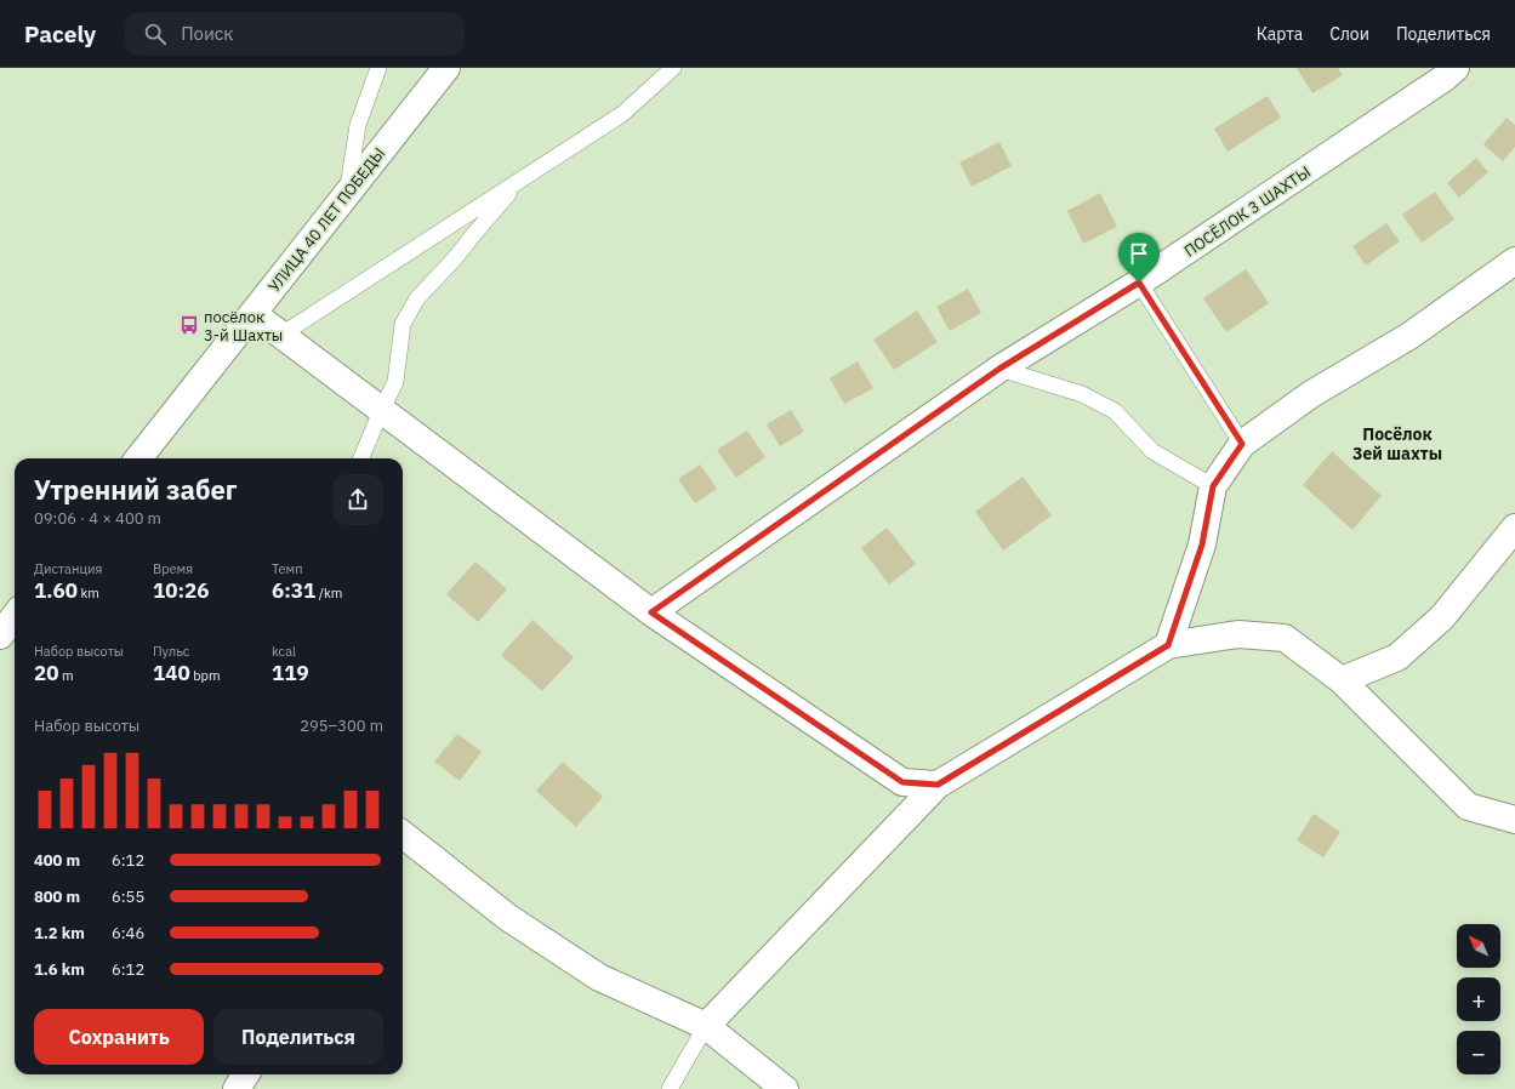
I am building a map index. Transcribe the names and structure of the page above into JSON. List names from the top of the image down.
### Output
{
  "streets": {
    "street": ["ПОСЁЛОК 3 ШАХТЫ", "УЛИЦА 40 ЛЕТ ПОБЕДЫ"]
  },
  "districts": ["Посёлок 3ей шахты"],
  "places": {
    "bus stop": ["посёлок 3-й Шахты"]
  },
  "north": "top left",
  "page": {
    "header": "Pacely",
    "search": "Поиск",
    "nav": ["Карта", "Слои", "Поделиться"],
    "heading": ["Утренний забег", "09:06 · 4 × 400 m"],
    "stats": [
      ["Дистанция", "1.60 km"],
      ["Время", "10:26"],
      ["Темп", "6:31 /km"],
      ["Набор высоты", "20 m"],
      ["Пульс", "140 bpm"],
      ["kcal", "119"]
    ],
    "chart": ["Набор высоты", "295–300 m"],
    "list": [
      {
        "name": "400 m",
        "note": "6:12"
      },
      {
        "name": "800 m",
        "note": "6:55"
      },
      {
        "name": "1.2 km",
        "note": "6:46"
      },
      {
        "name": "1.6 km",
        "note": "6:12"
      }
    ],
    "map_buttons": ["+", "−"],
    "buttons": ["Сохранить", "Поделиться"]
  }
}
